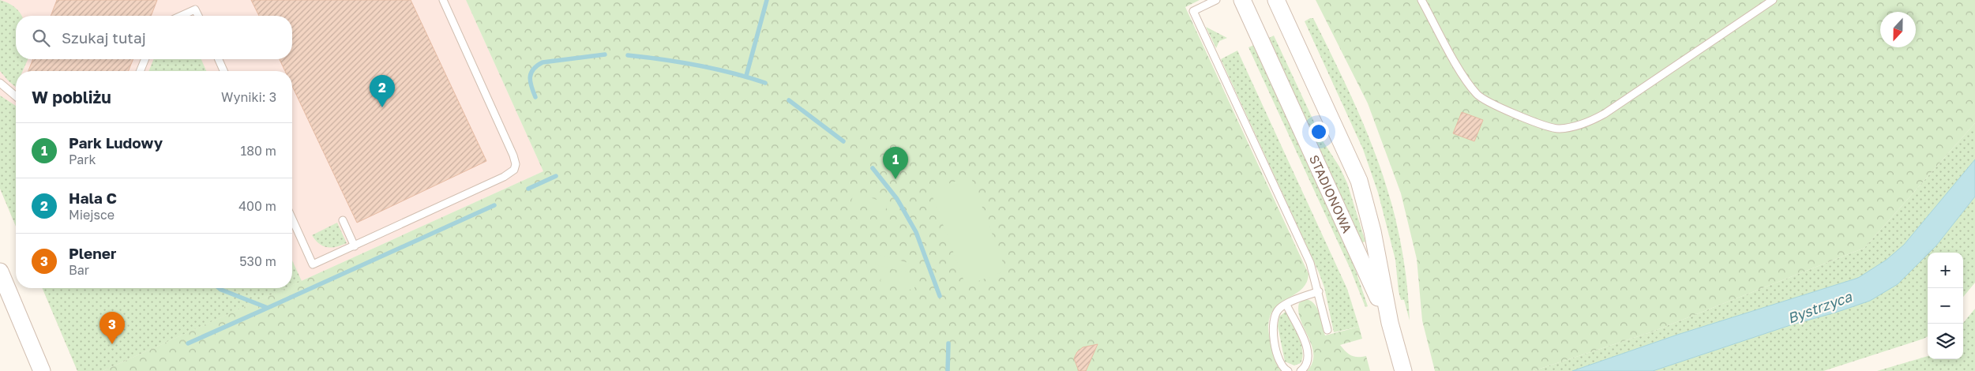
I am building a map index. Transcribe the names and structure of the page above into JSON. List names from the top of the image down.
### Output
{
  "streets": {
    "street": ["STADIONOWA"]
  },
  "water": ["Bystrzyca"],
  "north": "bottom",
  "page": {
    "search": "Szukaj tutaj",
    "heading": ["W pobliżu", "Wyniki: 3"],
    "pins": ["2", "1", "3"],
    "list": [
      {
        "mark": "1",
        "name": "Park Ludowy",
        "note": "Park",
        "value": "180 m"
      },
      {
        "mark": "2",
        "name": "Hala C",
        "note": "Miejsce",
        "value": "400 m"
      },
      {
        "mark": "3",
        "name": "Plener",
        "note": "Bar",
        "value": "530 m"
      }
    ],
    "map_buttons": ["+", "−"]
  }
}
